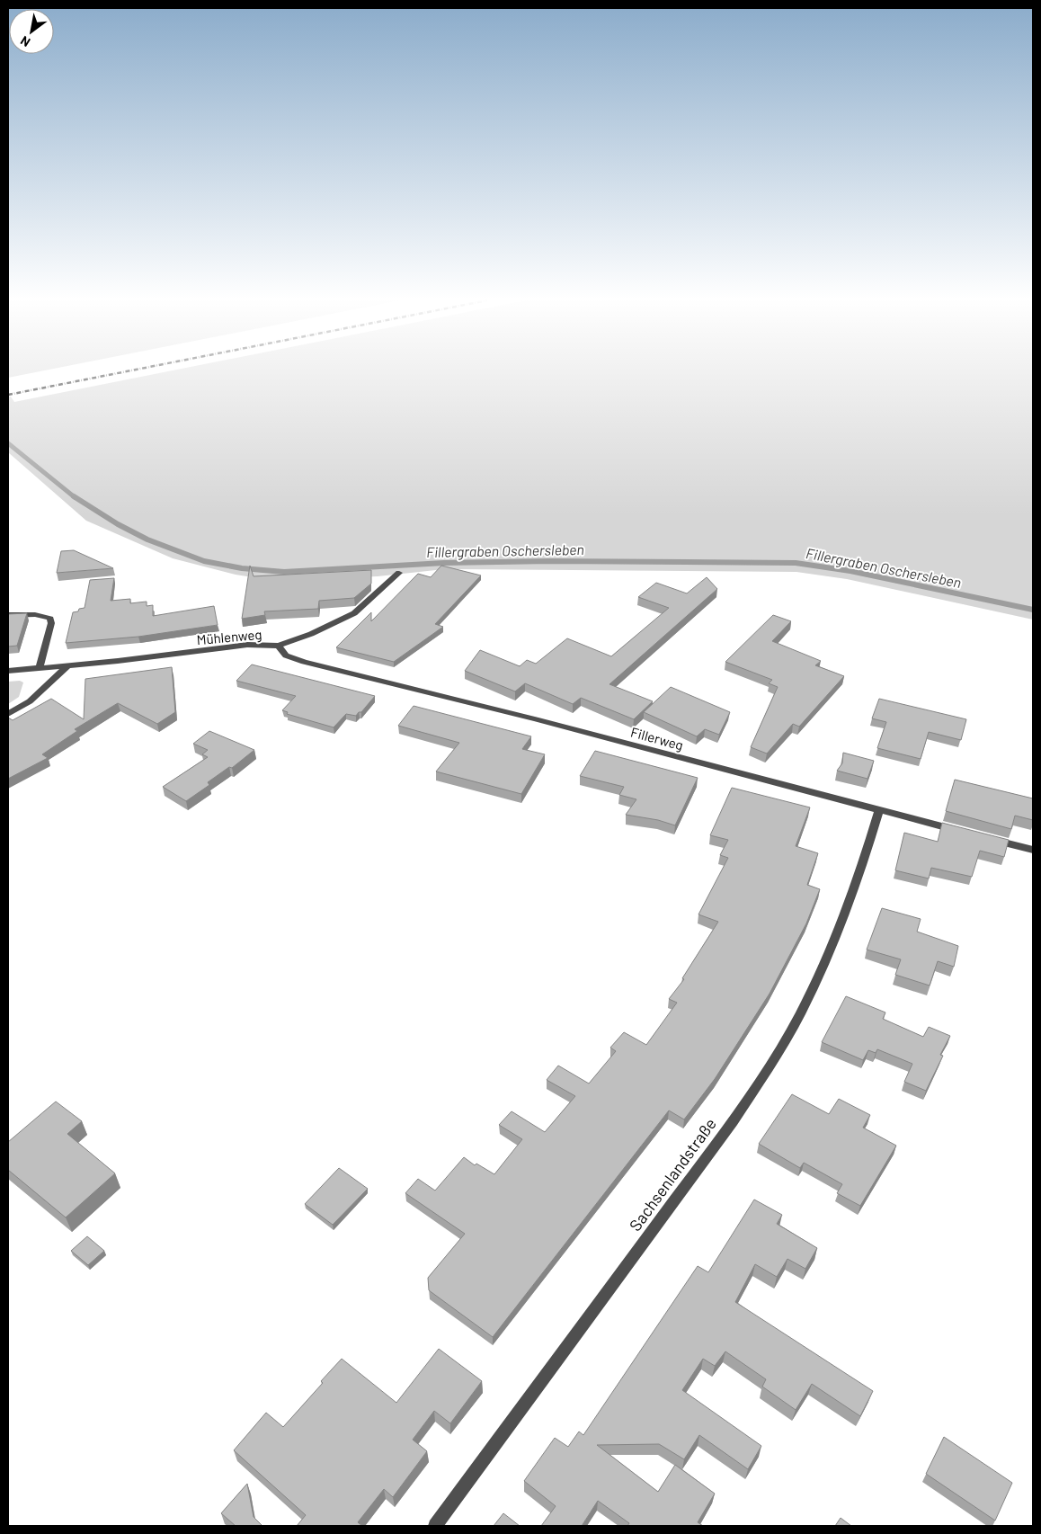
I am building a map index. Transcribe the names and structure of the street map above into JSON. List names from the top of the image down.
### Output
{
  "streets": {
    "street": ["Mühlenweg", "Fillerweg", "Sachsenlandstraße"]
  },
  "crossings": [
    ["Mühlenweg", "Fillerweg"],
    ["Fillerweg", "Sachsenlandstraße"]
  ],
  "water": ["Fillergraben Oschersleben"],
  "north": "bottom left"
}
